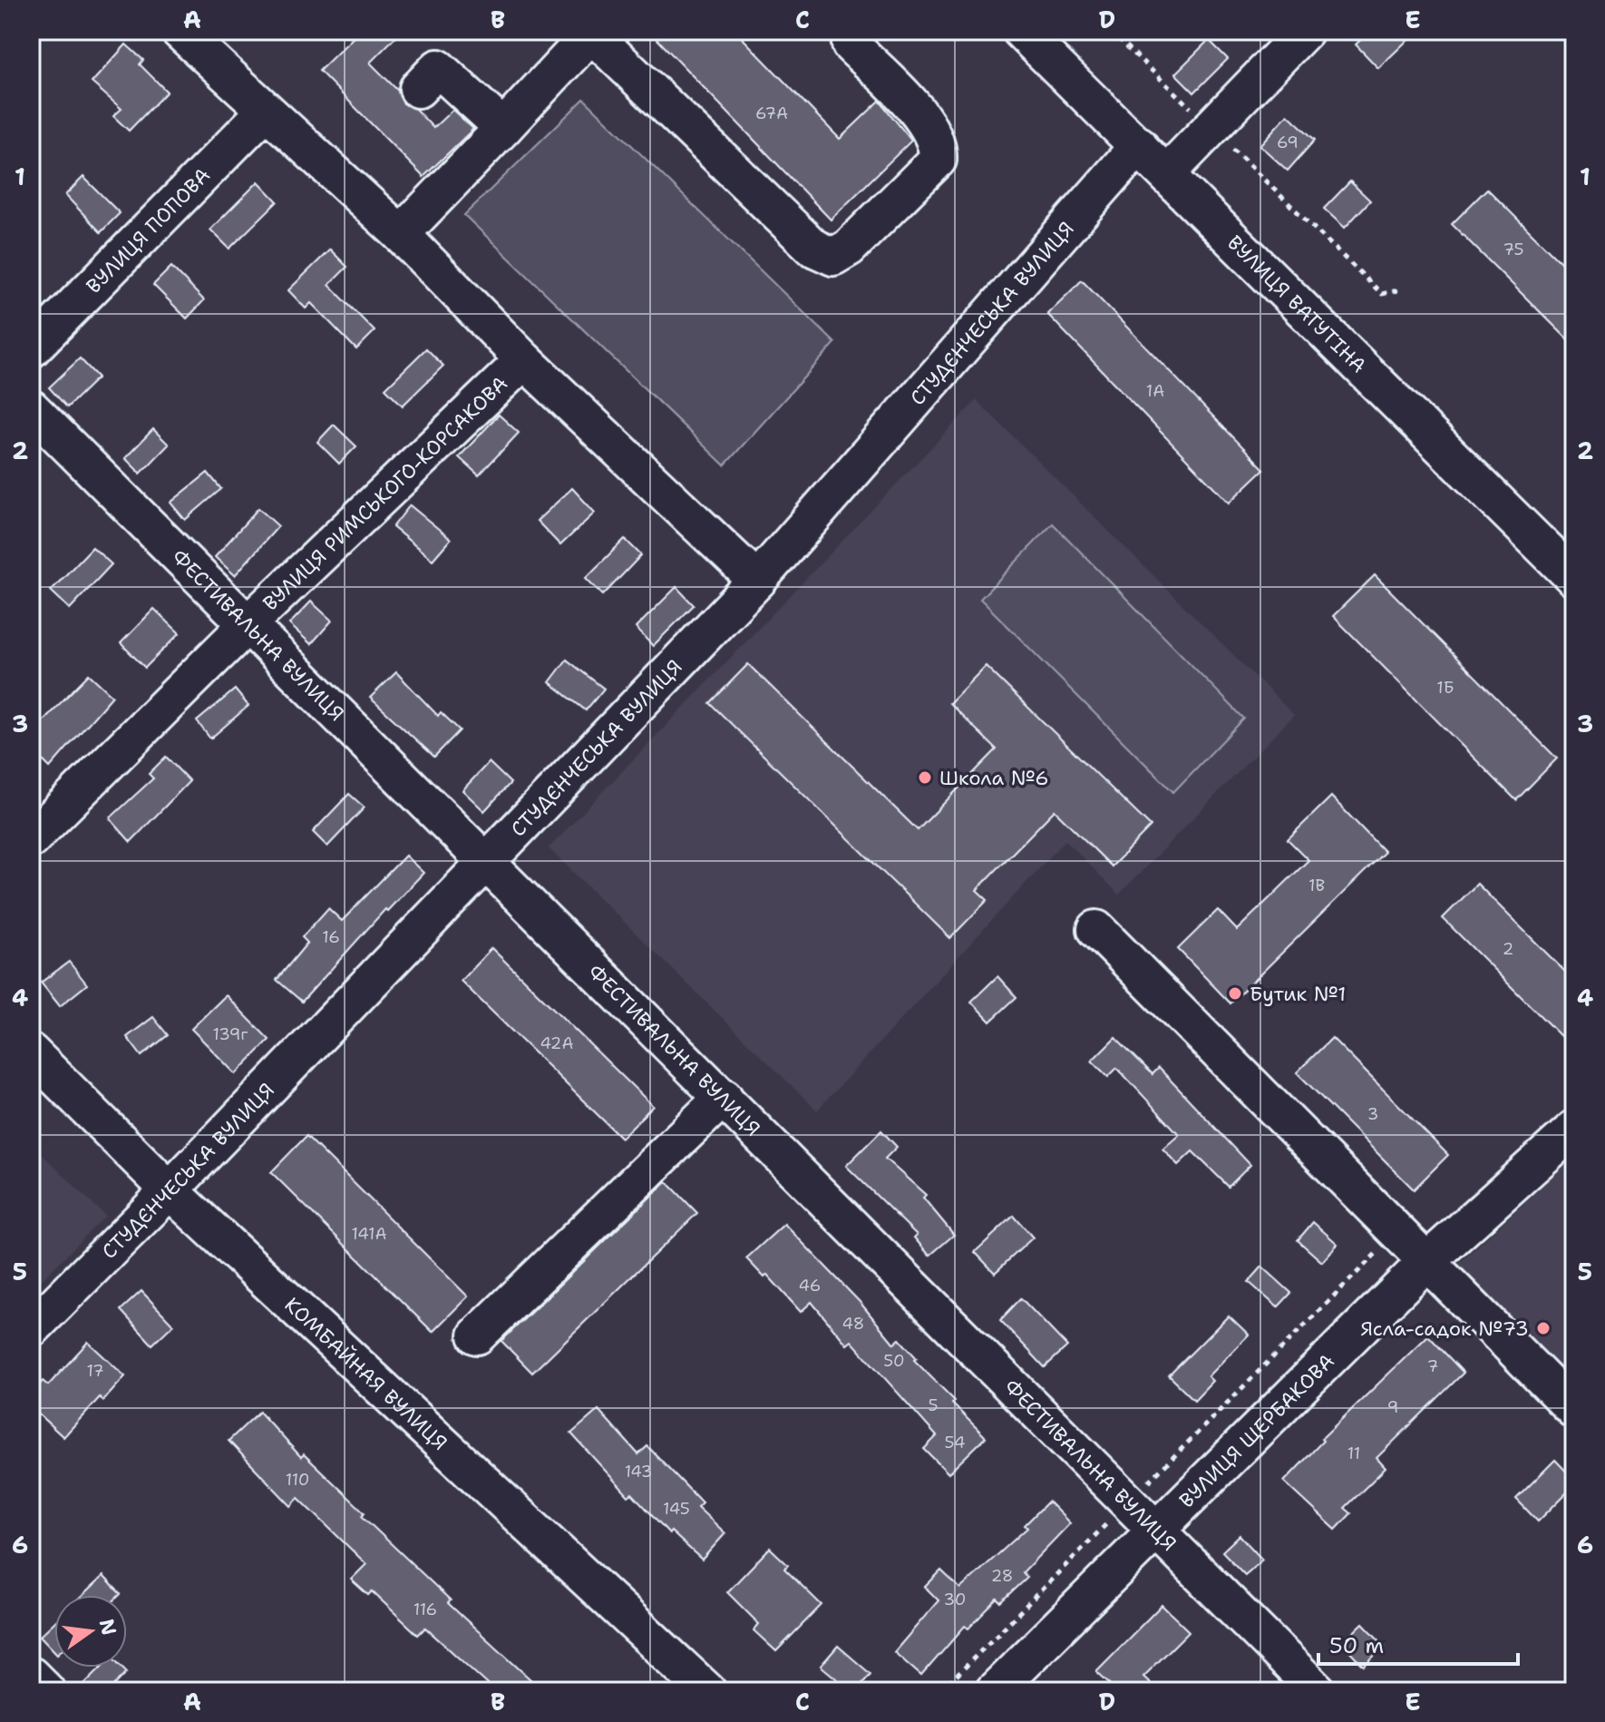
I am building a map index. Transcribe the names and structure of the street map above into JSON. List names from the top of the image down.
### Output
{
  "streets": {
    "street": [
      "ВУЛИЦЯ ПОПОВА",
      "ВУЛИЦЯ ВАТУТІНА",
      "СТУДЄНЧЕСЬКА ВУЛИЦЯ",
      "ВУЛИЦЯ РИМСЬКОГО-КОРСАКОВА",
      "ФЕСТИВАЛЬНА ВУЛИЦЯ",
      "КОМБАЙНАЯ ВУЛИЦЯ",
      "ВУЛИЦЯ ЩЕРБАКОВА"
    ]
  },
  "crossings": [
    ["ВУЛИЦЯ ВАТУТІНА", "СТУДЄНЧЕСЬКА ВУЛИЦЯ"],
    ["СТУДЄНЧЕСЬКА ВУЛИЦЯ", "ФЕСТИВАЛЬНА ВУЛИЦЯ"],
    ["СТУДЄНЧЕСЬКА ВУЛИЦЯ", "КОМБАЙНАЯ ВУЛИЦЯ"],
    ["ВУЛИЦЯ РИМСЬКОГО-КОРСАКОВА", "ФЕСТИВАЛЬНА ВУЛИЦЯ"],
    ["ФЕСТИВАЛЬНА ВУЛИЦЯ", "ВУЛИЦЯ ЩЕРБАКОВА"]
  ],
  "places": ["Школа №6", "Бутик №1", "Ясла-садок №73"],
  "house_numbers": [
    "67А",
    "69",
    "75",
    "1А",
    "1Б",
    "1В",
    "16",
    "2",
    "139г",
    "42А",
    "3",
    "141А",
    "46",
    "48",
    "50",
    "7",
    "17",
    "5",
    "9",
    "54",
    "11",
    "143",
    "110",
    "145",
    "28",
    "30",
    "116"
  ],
  "scale_bar": "50 m",
  "north": "right",
  "grid": {
    "columns": [
      "A",
      "B",
      "C",
      "D",
      "E"
    ],
    "rows": [
      "1",
      "2",
      "3",
      "4",
      "5",
      "6"
    ]
  }
}
